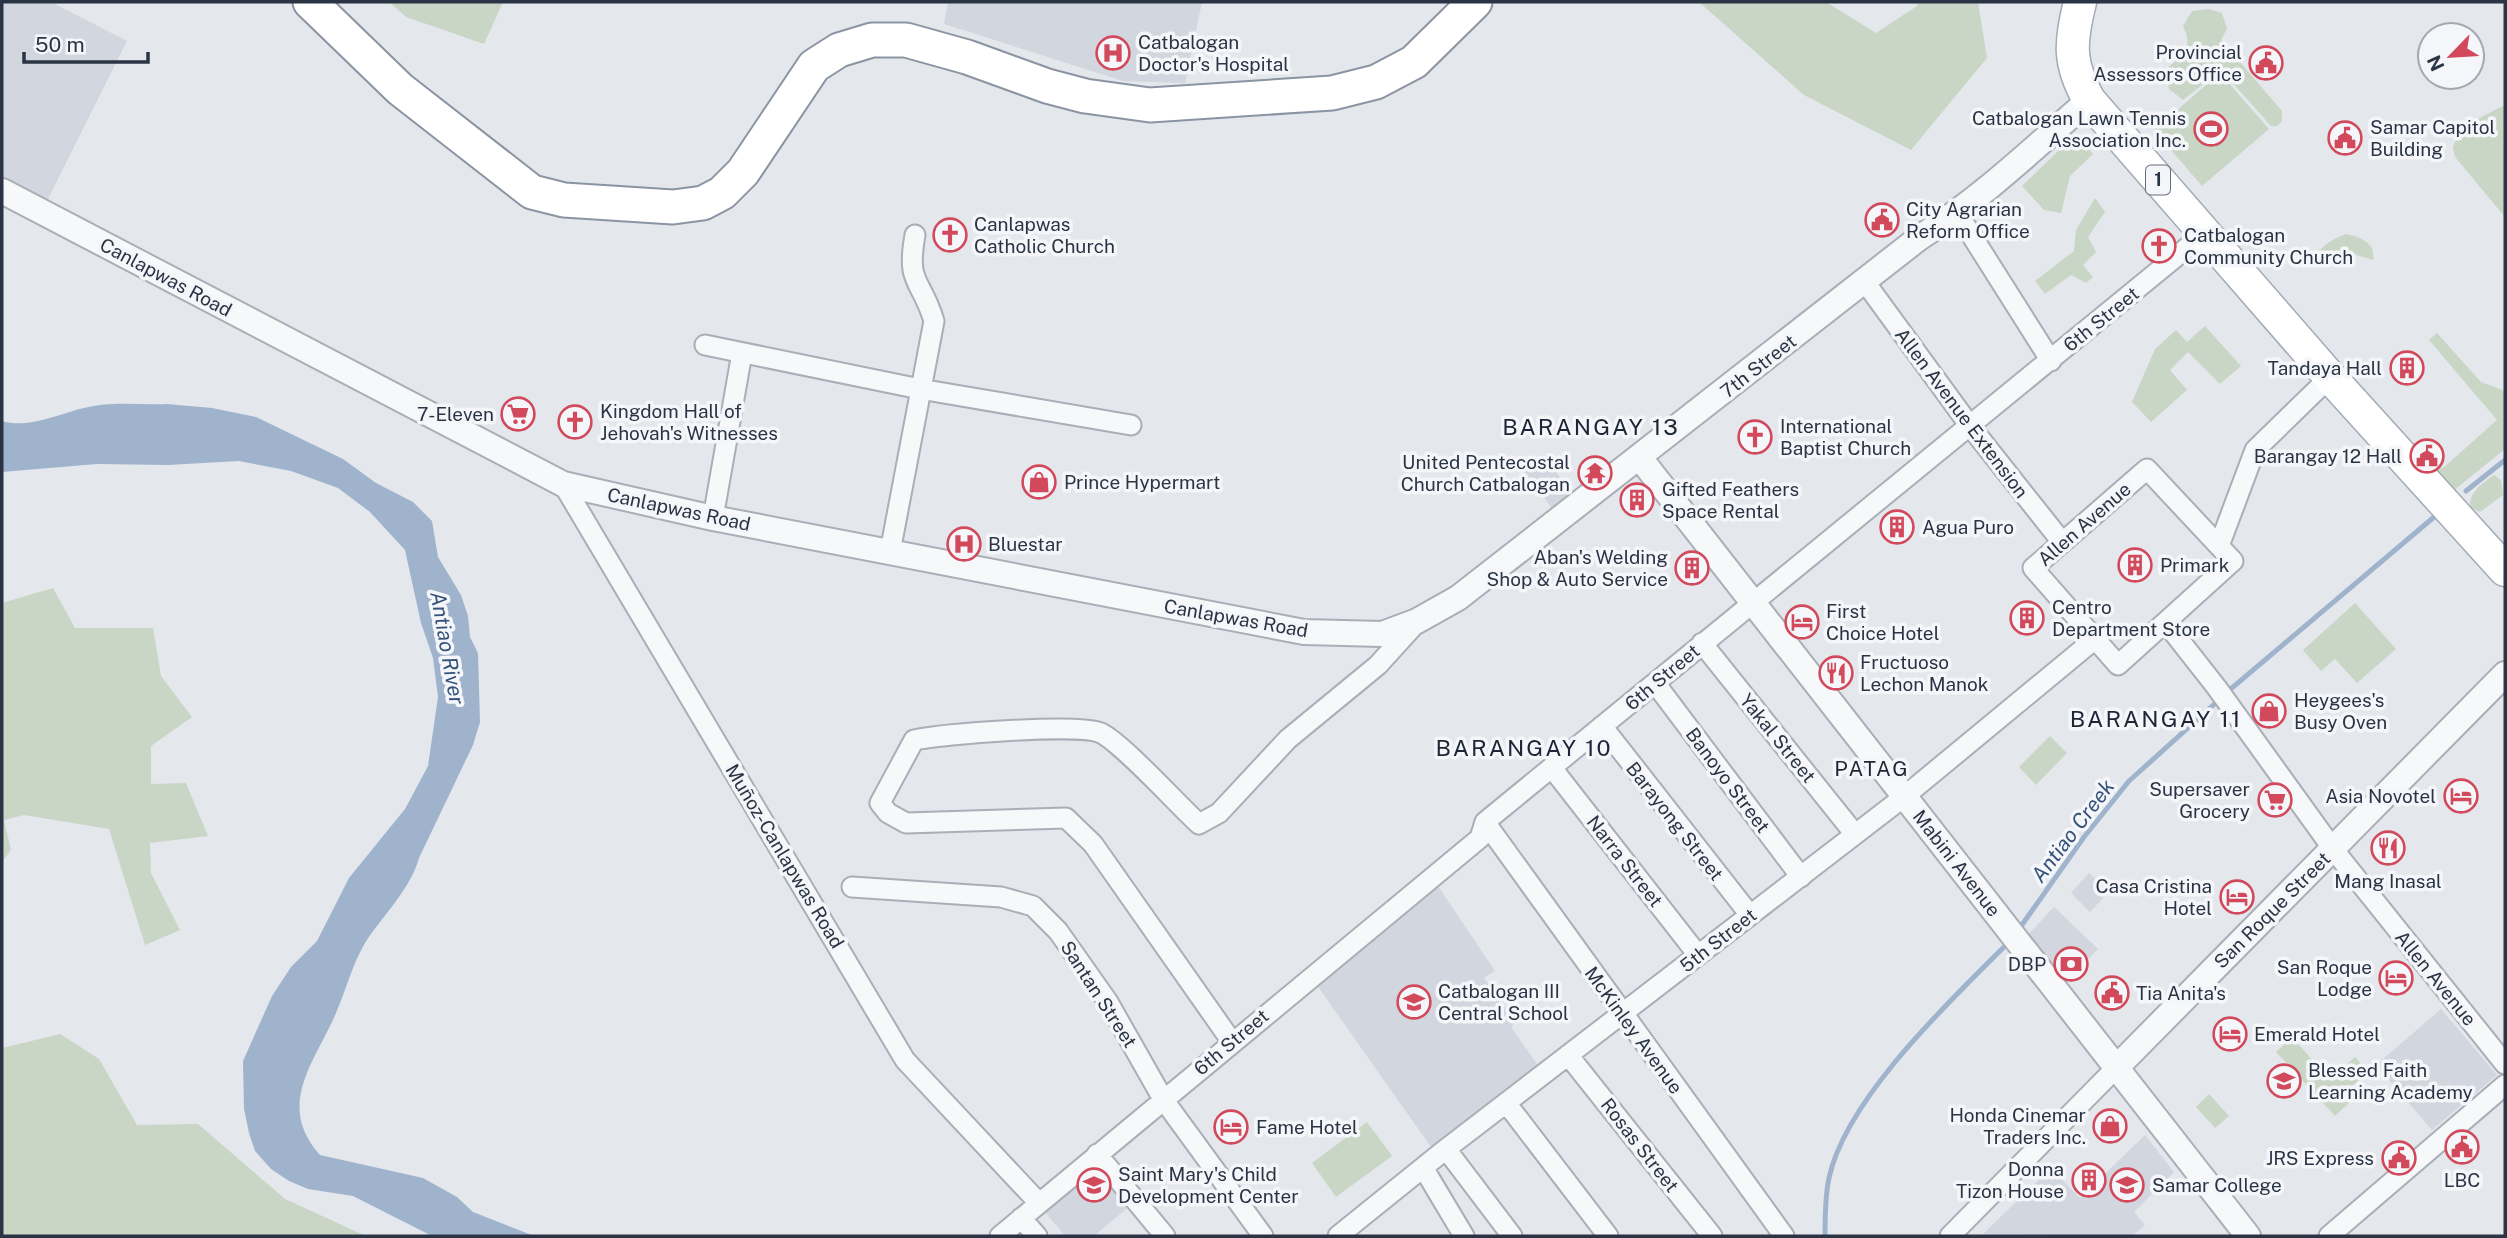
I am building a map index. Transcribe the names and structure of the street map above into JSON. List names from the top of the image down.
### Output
{
  "streets": {
    "main road": ["1"],
    "street": [
      "Canlapwas Road",
      "6th Street",
      "7th Street",
      "Allen Avenue Extension",
      "Allen Avenue",
      "Yakal Street",
      "Banoyo Street",
      "Barayong Street",
      "Muñoz-Canlapwas Road",
      "Narra Street",
      "Mabini Avenue",
      "San Roque Street",
      "5th Street",
      "Santan Street",
      "McKinley Avenue",
      "Rosas Street"
    ]
  },
  "crossings": [
    ["1", "6th Street"],
    ["1", "7th Street"],
    ["Canlapwas Road", "7th Street"],
    ["Canlapwas Road", "Muñoz-Canlapwas Road"],
    ["6th Street", "Allen Avenue Extension"],
    ["6th Street", "Yakal Street"],
    ["6th Street", "Banoyo Street"],
    ["6th Street", "Barayong Street"],
    ["6th Street", "Muñoz-Canlapwas Road"],
    ["6th Street", "Narra Street"],
    ["6th Street", "Mabini Avenue"],
    ["6th Street", "Santan Street"],
    ["6th Street", "McKinley Avenue"],
    ["7th Street", "Allen Avenue Extension"],
    ["7th Street", "Mabini Avenue"],
    ["Allen Avenue Extension", "Allen Avenue"],
    ["Allen Avenue", "San Roque Street"],
    ["Allen Avenue", "5th Street"],
    ["Yakal Street", "5th Street"],
    ["Banoyo Street", "5th Street"],
    ["Barayong Street", "5th Street"],
    ["Narra Street", "5th Street"],
    ["Mabini Avenue", "San Roque Street"],
    ["Mabini Avenue", "5th Street"],
    ["5th Street", "McKinley Avenue"],
    ["5th Street", "Rosas Street"]
  ],
  "districts": [
    "BARANGAY 13",
    "BARANGAY 11",
    "BARANGAY 10",
    "PATAG"
  ],
  "water": ["Antiao River", "Antiao Creek"],
  "places": {
    "hospital": ["Catbalogan Doctor's Hospital", "Bluestar"],
    "public building": [
      "Provincial Assessors Office",
      "Samar Capitol Building",
      "City Agrarian Reform Office",
      "Barangay 12 Hall",
      "Tia Anita's",
      "LBC",
      "JRS Express"
    ],
    "sports": ["Catbalogan Lawn Tennis Association Inc."],
    "church": [
      "Canlapwas Catholic Church",
      "Catbalogan Community Church",
      "Kingdom Hall of Jehovah's Witnesses",
      "International Baptist Church"
    ],
    "building": [
      "Tandaya Hall",
      "Gifted Feathers Space Rental",
      "Agua Puro",
      "Primark",
      "Aban's Welding Shop & Auto Service",
      "Centro Department Store",
      "Donna Tizon House"
    ],
    "supermarket": ["7-Eleven", "Supersaver Grocery"],
    "temple": ["United Pentecostal Church Catbalogan"],
    "shop": ["Prince Hypermart", "Heygees's Busy Oven", "Honda Cinemar Traders Inc."],
    "hotel": [
      "First Choice Hotel",
      "Asia Novotel",
      "Casa Cristina Hotel",
      "San Roque Lodge",
      "Emerald Hotel",
      "Fame Hotel"
    ],
    "restaurant": ["Fructuoso Lechon Manok", "Mang Inasal"],
    "bank": ["DBP"],
    "school or university": [
      "Catbalogan III Central School",
      "Blessed Faith Learning Academy",
      "Saint Mary's Child Development Center",
      "Samar College"
    ]
  },
  "scale_bar": "50 m",
  "north": "bottom left"
}
